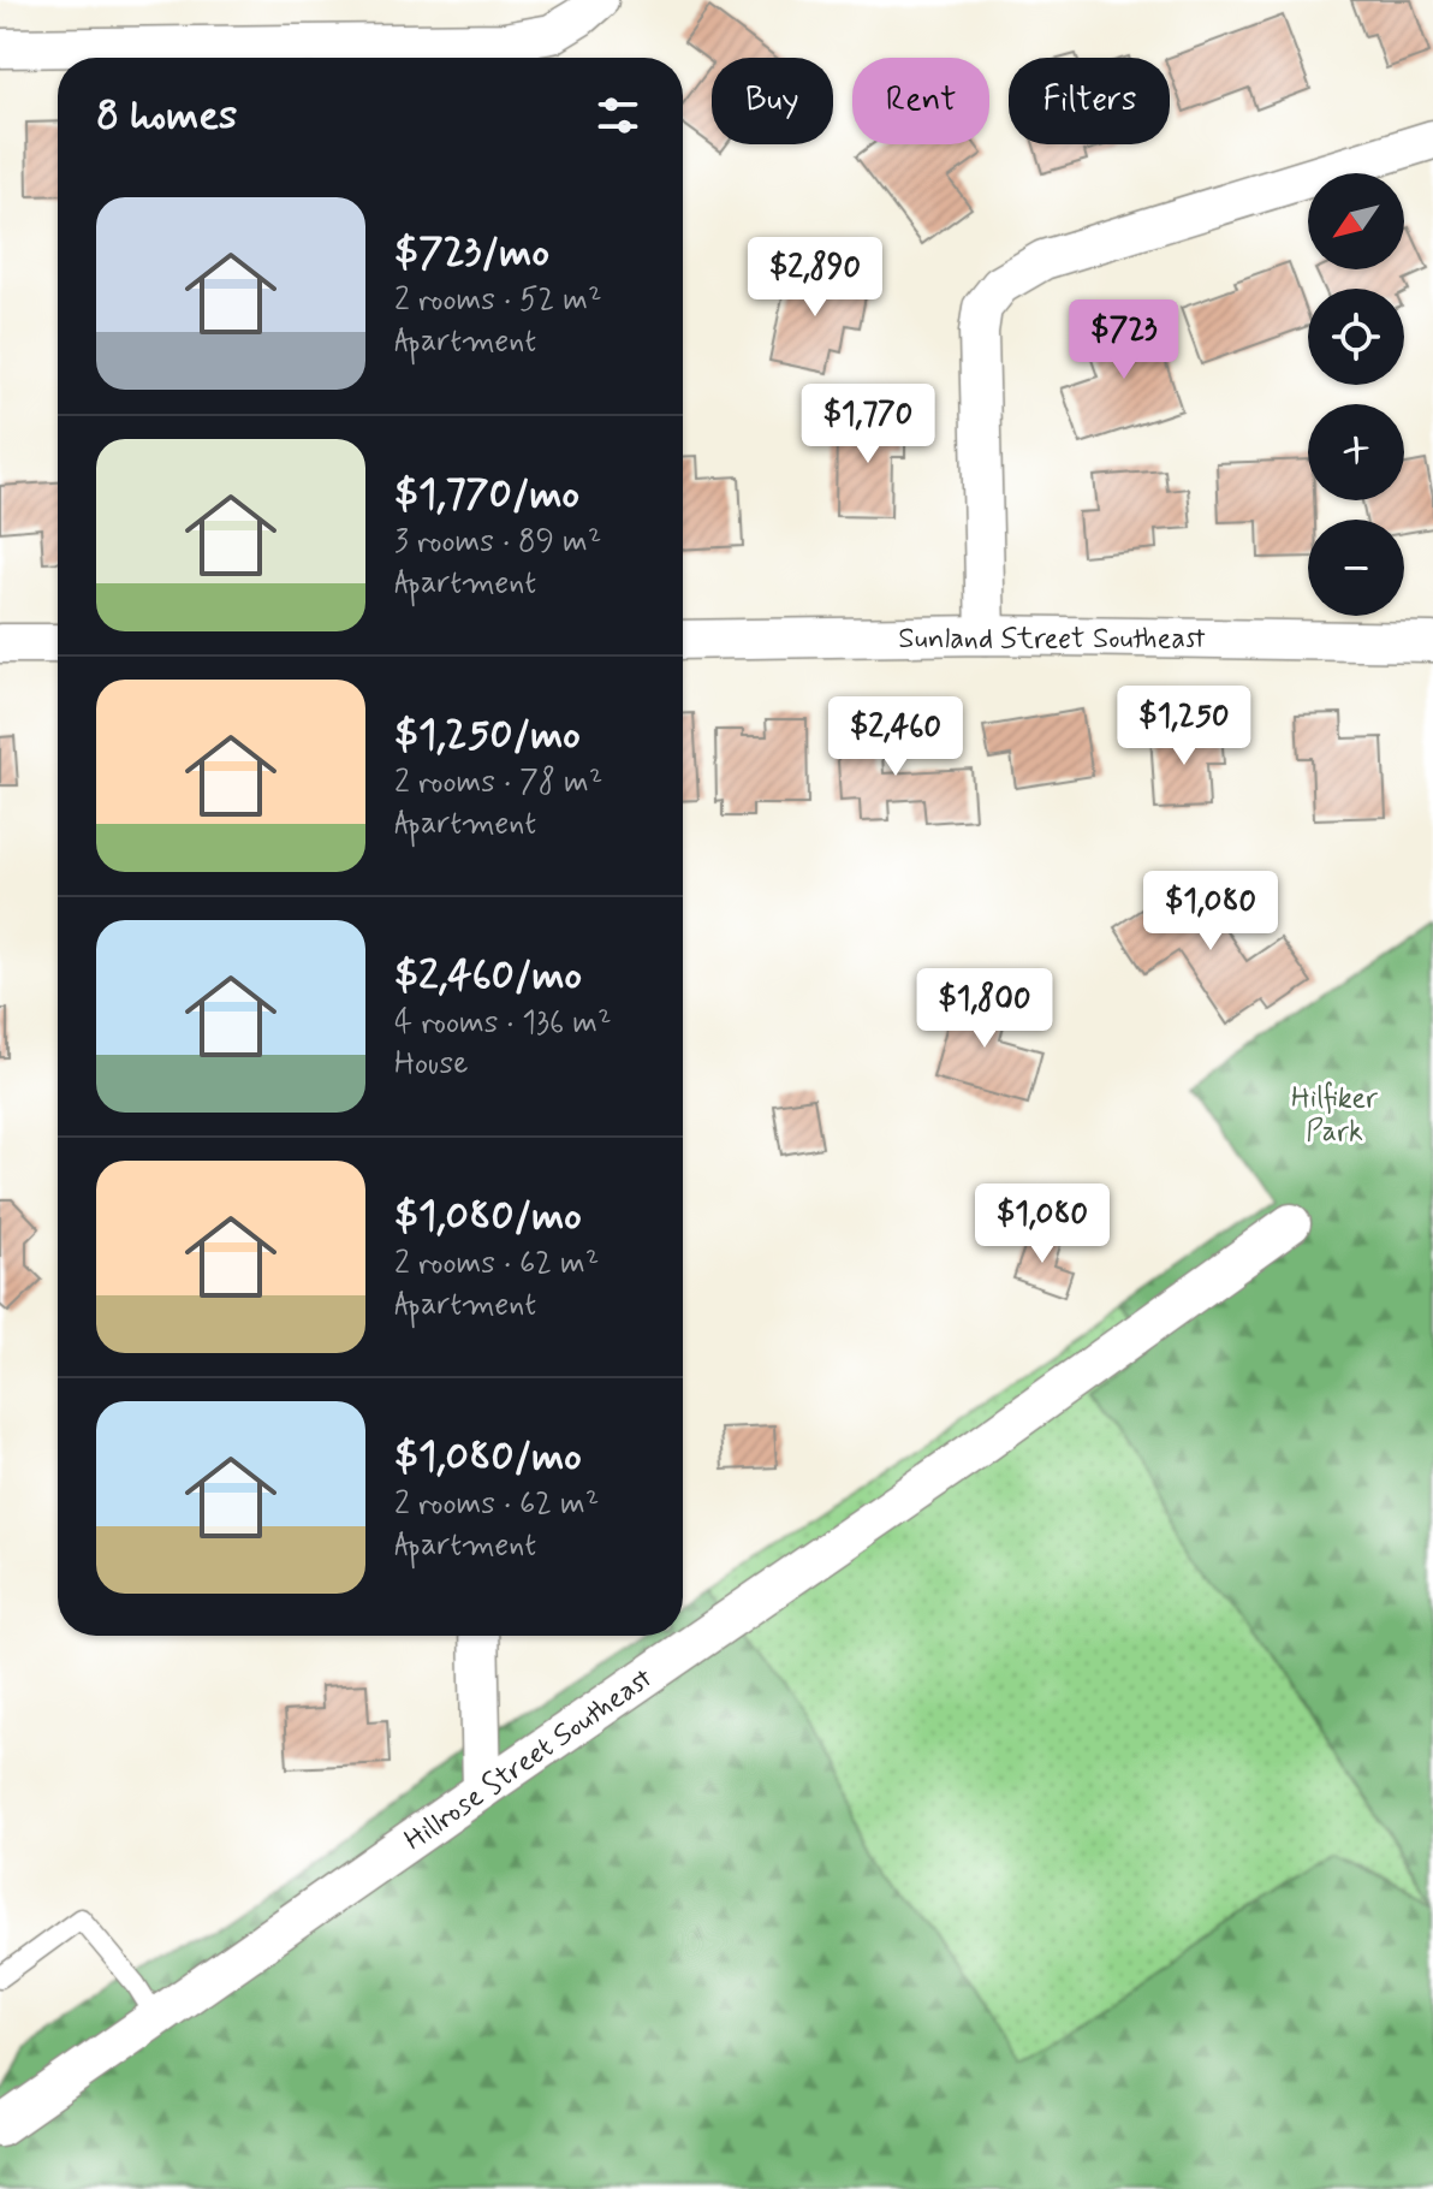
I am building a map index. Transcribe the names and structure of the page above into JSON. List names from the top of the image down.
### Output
{
  "streets": {
    "street": ["Sunland Street Southeast", "Hillrose Street Southeast"]
  },
  "parks": ["Hilfiker Park"],
  "north": "bottom left",
  "page": {
    "chip": ["Buy", "Rent", "Filters"],
    "heading": "8 homes",
    "map_buttons": ["+", "−"],
    "list": [
      {
        "name": "$723/mo",
        "note": "2 rooms · 52 m² · Apartment"
      },
      {
        "name": "$1,770/mo",
        "note": "3 rooms · 89 m² · Apartment"
      },
      {
        "name": "$1,250/mo",
        "note": "2 rooms · 78 m² · Apartment"
      },
      {
        "name": "$2,460/mo",
        "note": "4 rooms · 136 m² · House"
      },
      {
        "name": "$1,080/mo",
        "note": "2 rooms · 62 m² · Apartment"
      },
      {
        "name": "$1,080/mo",
        "note": "2 rooms · 62 m² · Apartment"
      }
    ],
    "price": [
      "$2,890",
      "$723",
      "$1,770",
      "$1,250",
      "$2,460",
      "$1,080",
      "$1,800",
      "$1,080"
    ]
  }
}
